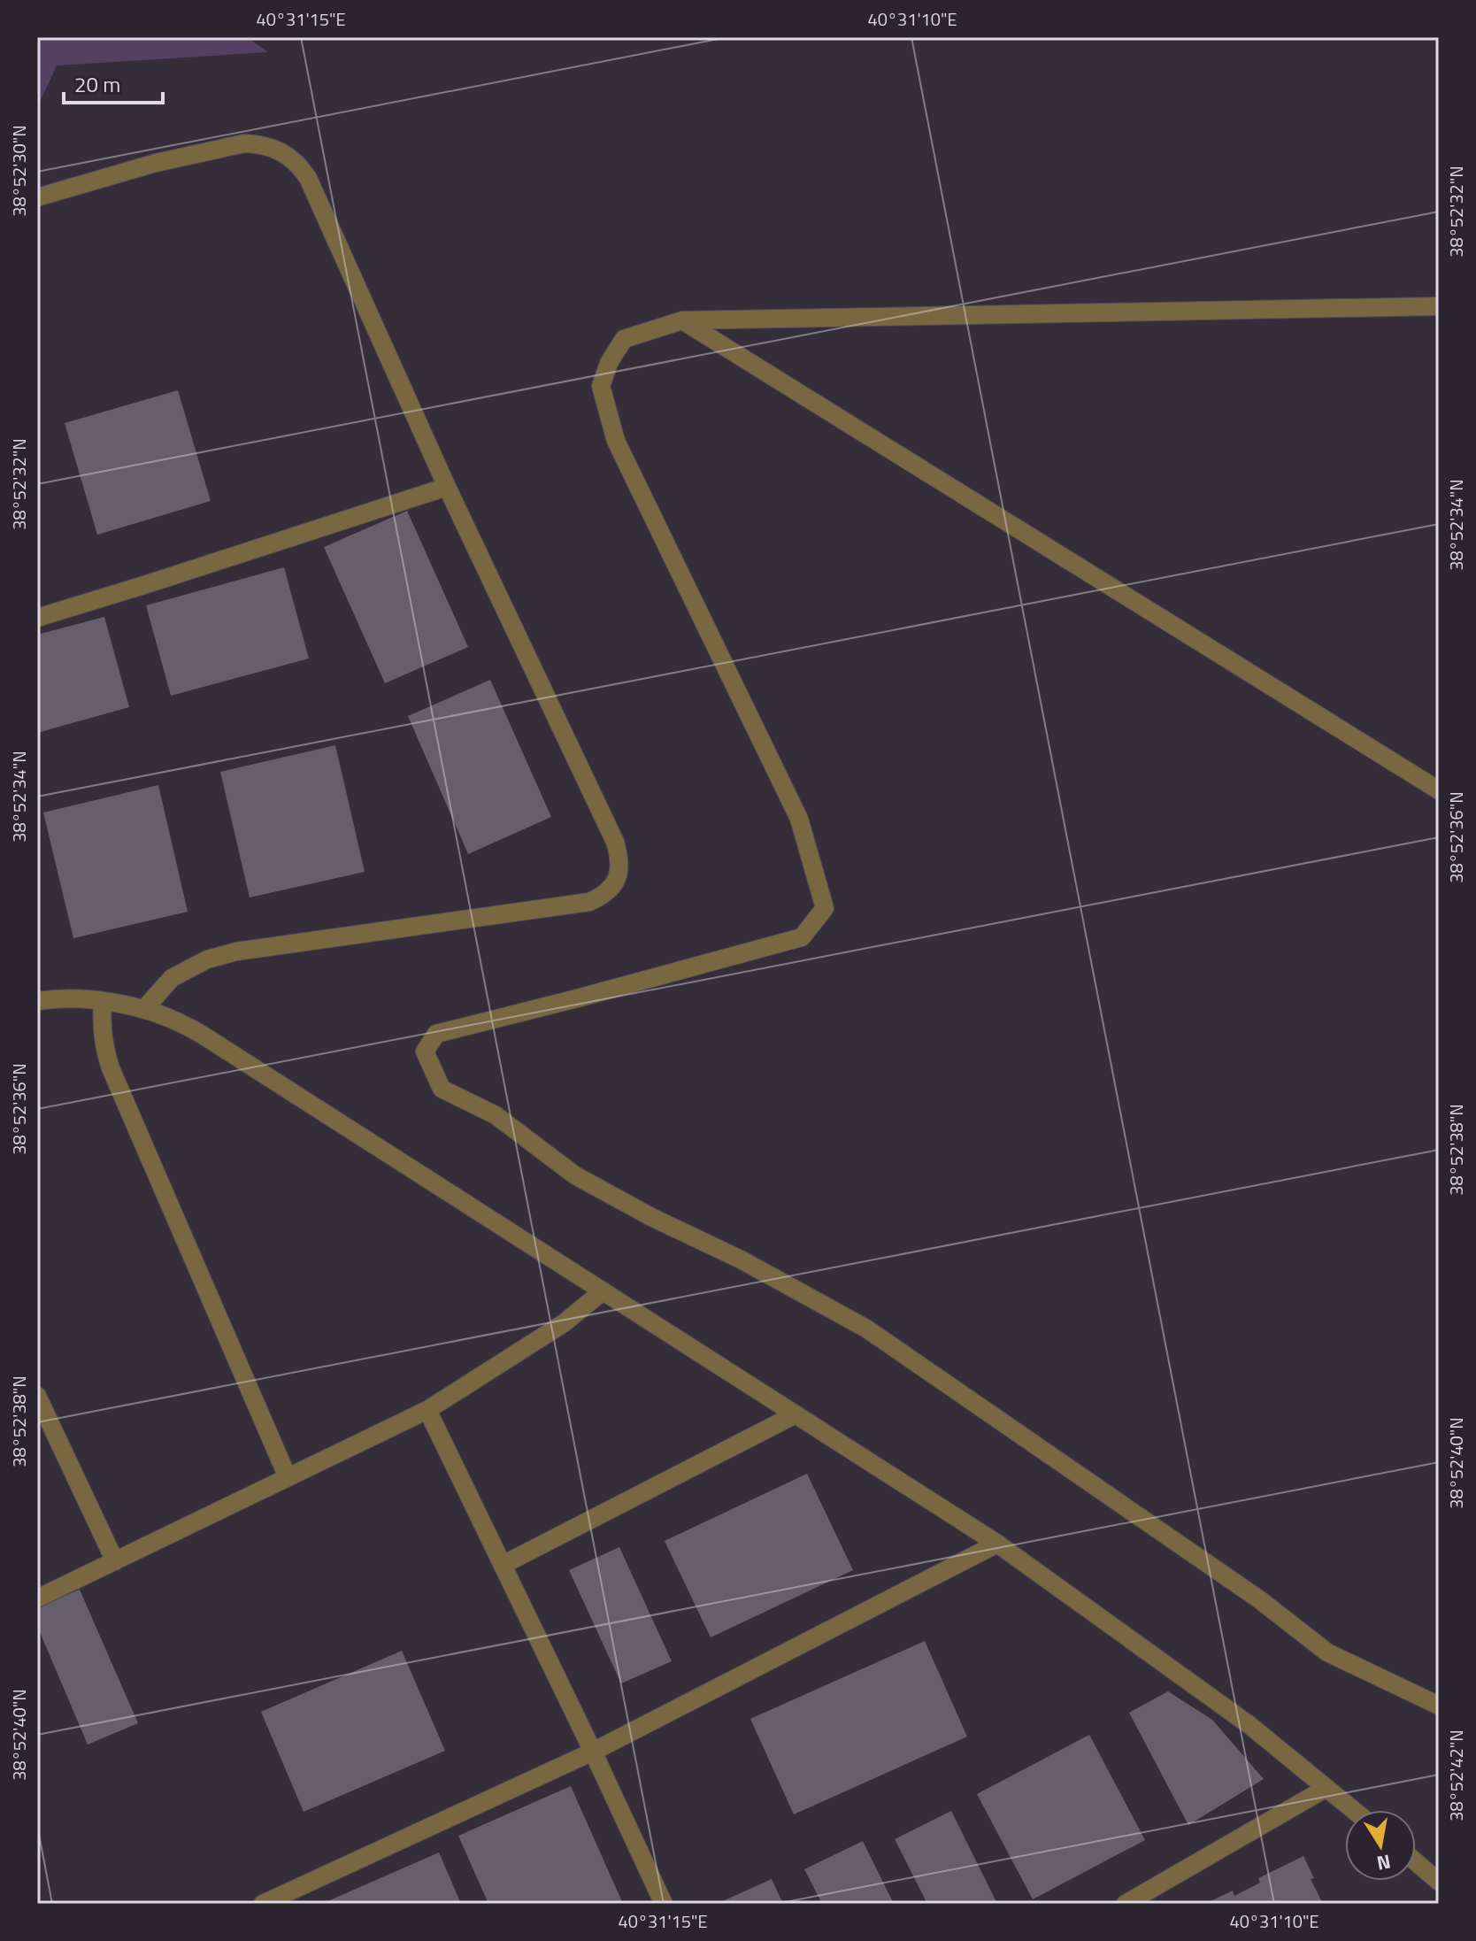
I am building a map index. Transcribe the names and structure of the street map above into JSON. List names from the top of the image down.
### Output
{
  "scale_bar": "20 m",
  "north": "bottom",
  "coordinates": [
    "40°31'15\"E",
    "40°31'10\"E",
    "38°52'30\"N",
    "38°52'32\"N",
    "38°52'34\"N",
    "38°52'36\"N",
    "38°52'38\"N",
    "38°52'40\"N",
    "38°52'42\"N"
  ]
}
